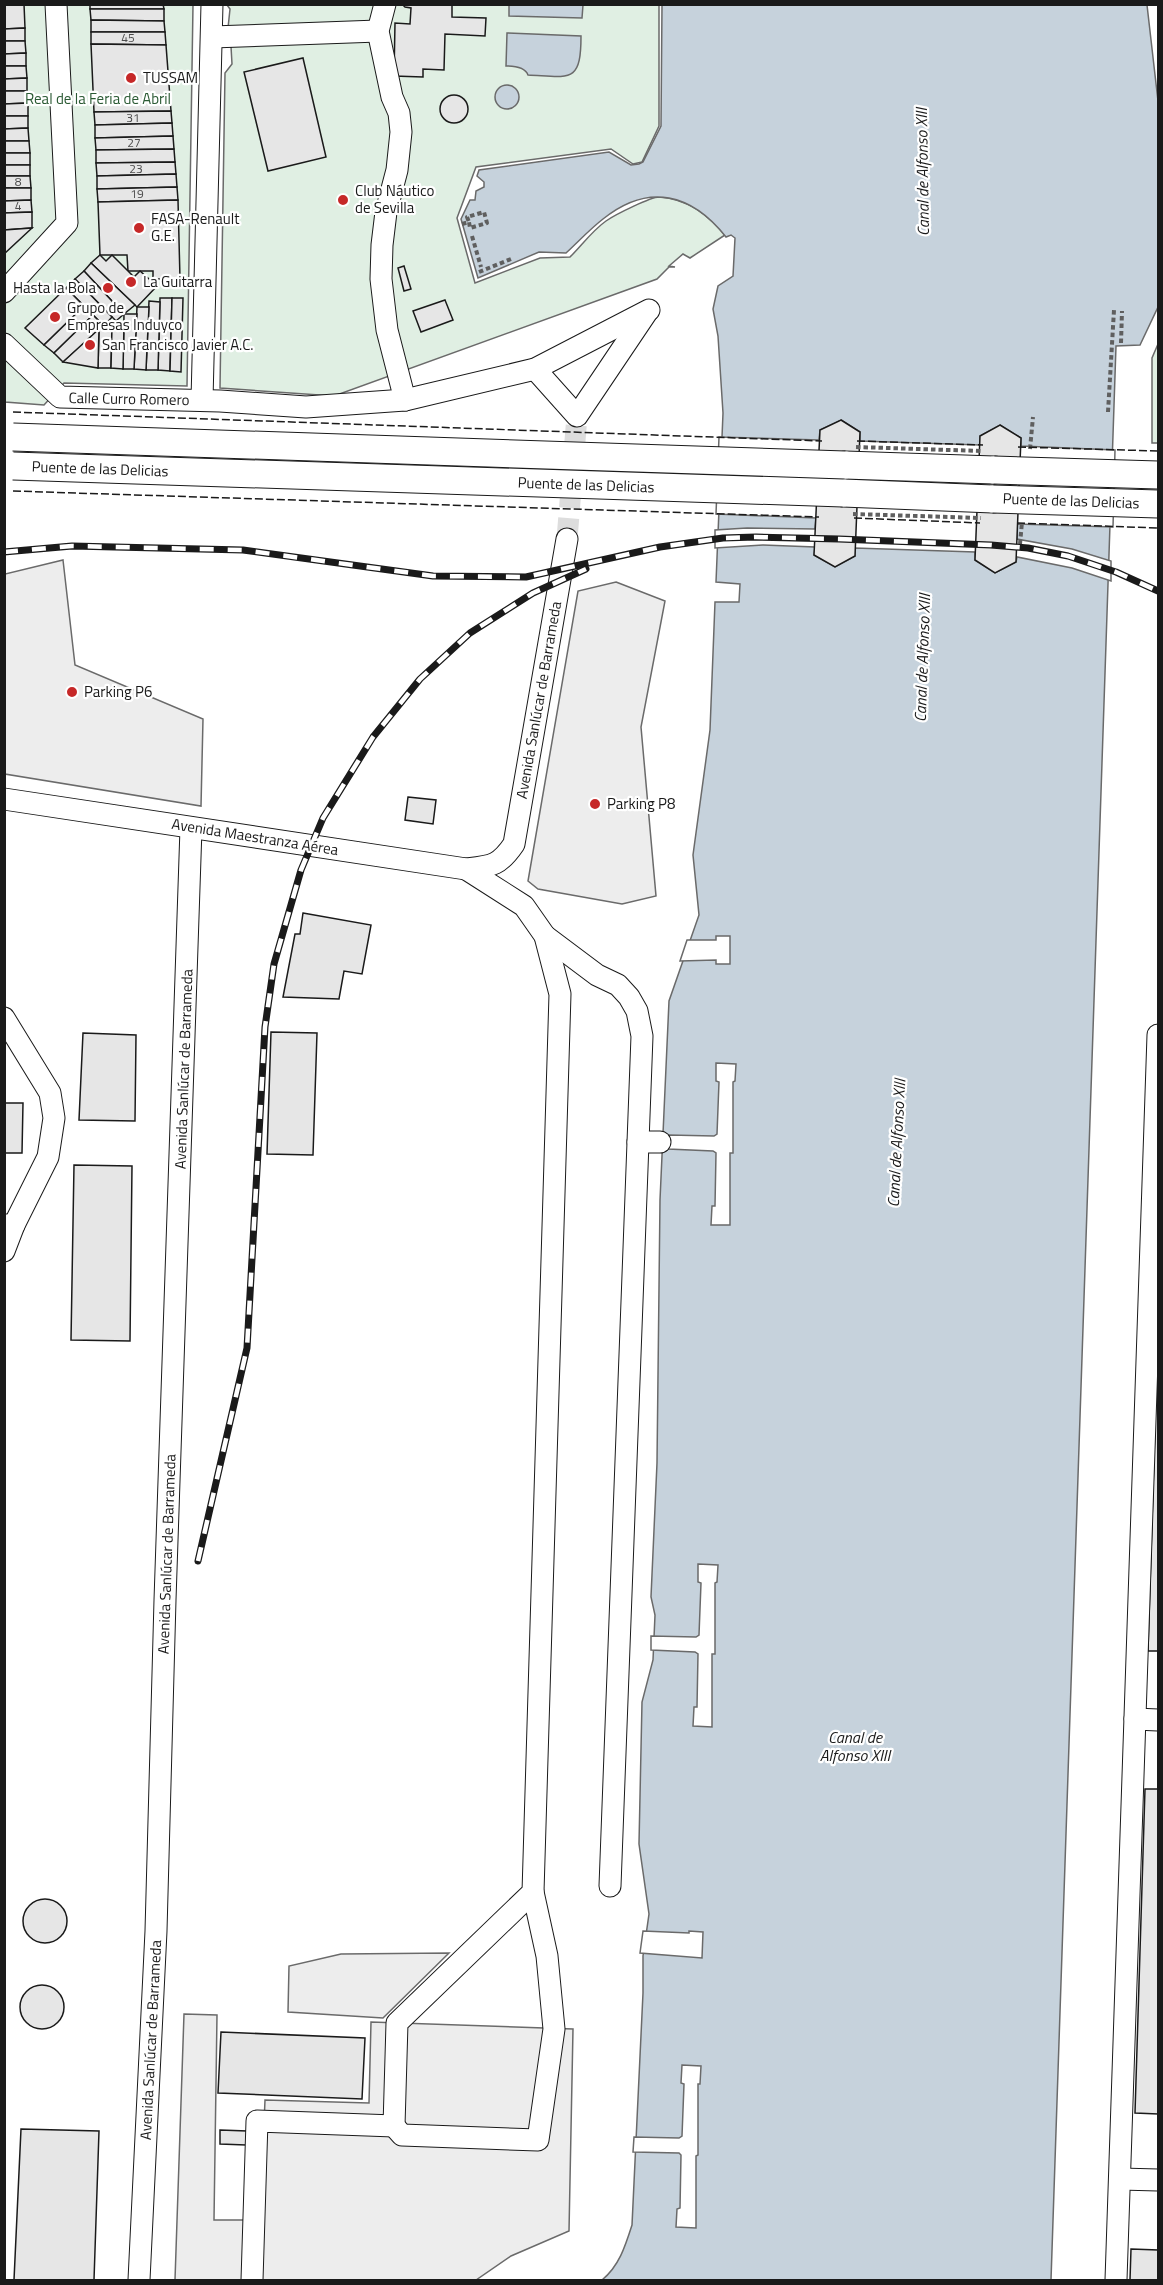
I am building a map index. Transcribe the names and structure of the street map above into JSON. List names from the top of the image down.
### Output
{
  "streets": {
    "main road": ["Puente de las Delicias"],
    "street": ["Calle Curro Romero", "Avenida Sanlúcar de Barrameda", "Avenida Maestranza Aérea"]
  },
  "crossings": [
    ["Avenida Sanlúcar de Barrameda", "Avenida Maestranza Aérea"]
  ],
  "water": ["Canal de Alfonso XIII"],
  "parks": ["Real de la Feria de Abril"],
  "places": [
    "TUSSAM",
    "Club Náutico de Sevilla",
    "FASA-Renault G.E.",
    "La Guitarra",
    "Hasta la Bola",
    "Grupo de Empresas Induyco",
    "San Francisco Javier A.C.",
    "Parking P6",
    "Parking P8"
  ],
  "house_numbers": [
    "45",
    "31",
    "27",
    "23",
    "8",
    "19",
    "4"
  ]
}
